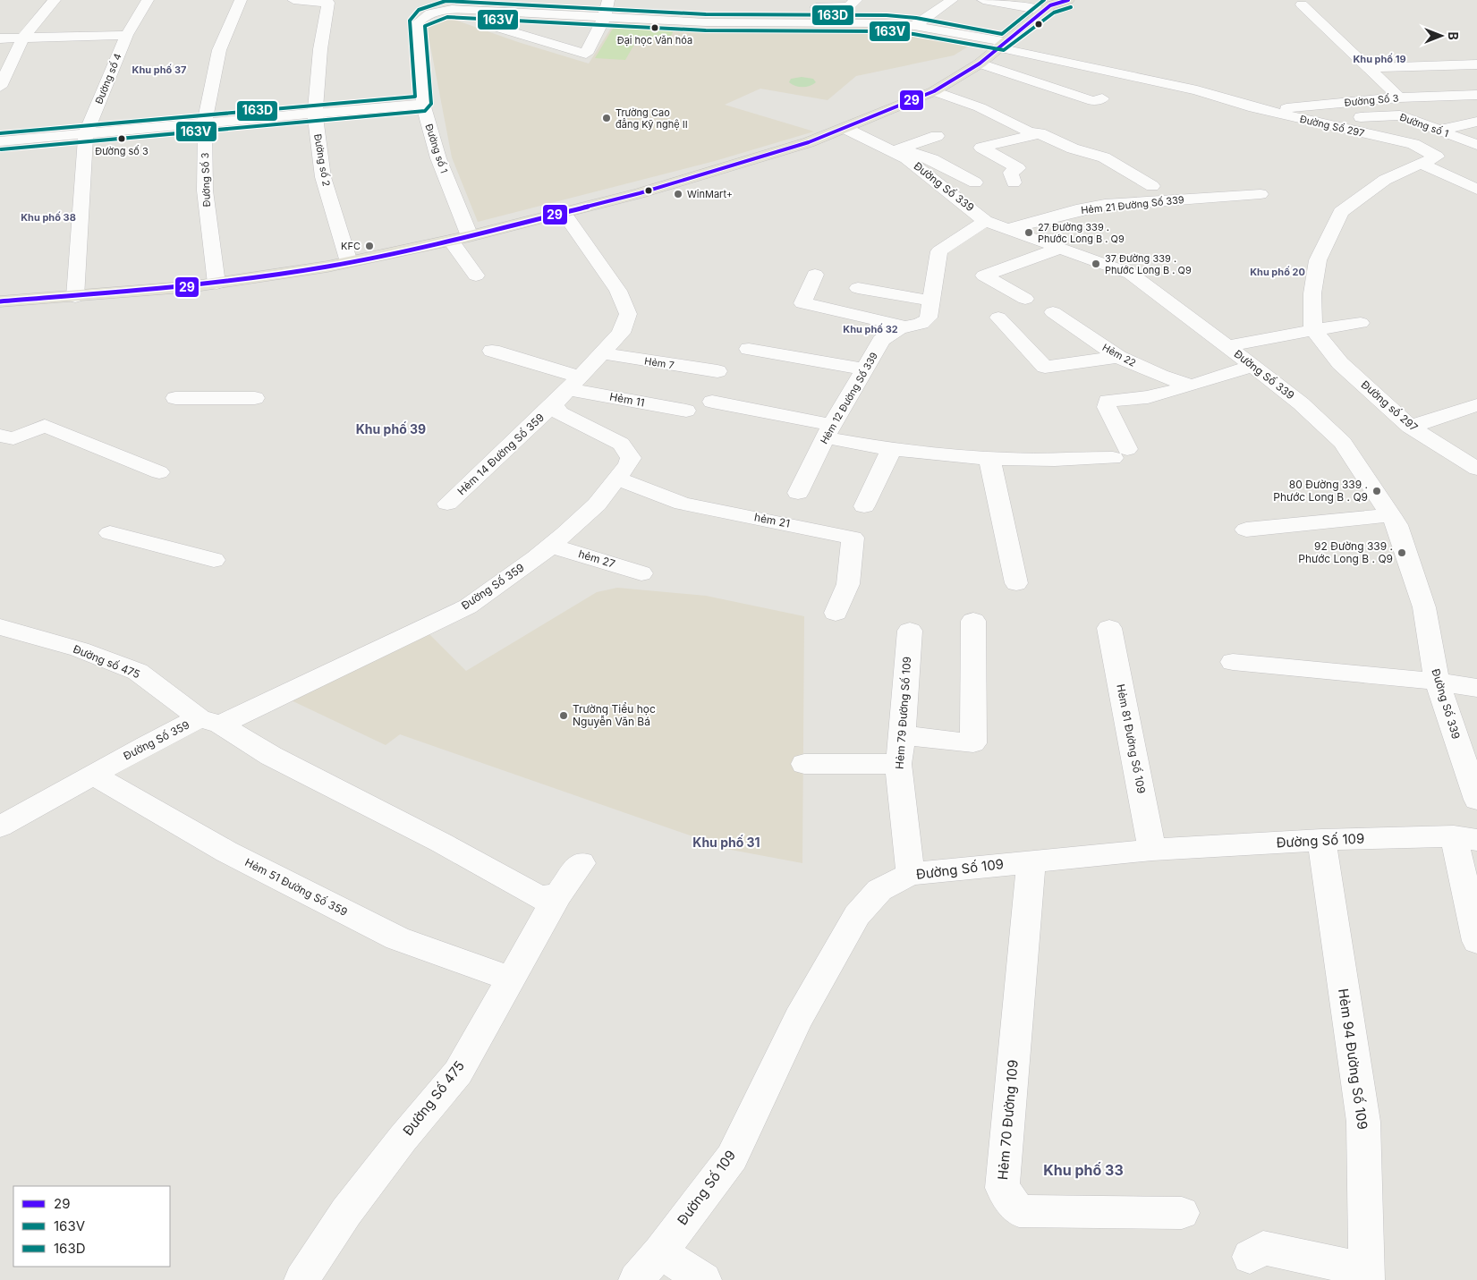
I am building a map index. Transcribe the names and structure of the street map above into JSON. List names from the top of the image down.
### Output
{
  "streets": {
    "street": [
      "Đường số 4",
      "Đường Số 3",
      "Đường số 1",
      "Đường Số 297",
      "Đường số 2",
      "Đường Số 339",
      "Hẻm 21 Đường Số 339",
      "Hẻm 22",
      "Hẻm 7",
      "Hẻm 12 Đường Số 339",
      "Hẻm 11",
      "Đường số 297",
      "Hẻm 14 Đường Số 359",
      "hẻm 21",
      "hẻm 27",
      "Đường Số 359",
      "Đường số 475",
      "Hẻm 79 Đường Số 109",
      "Hẻm 81 Đường Số 109",
      "Đường Số 109",
      "Hẻm 51 Đường Số 359",
      "Hẻm 94 Đường Số 109",
      "Đường Số 475",
      "Hẻm 70 Đường 109"
    ]
  },
  "crossings": [
    ["Đường Số 3", "Đường Số 297"],
    ["Đường số 1", "Đường Số 297"],
    ["Đường Số 297", "Đường số 297"],
    ["Đường Số 339", "Hẻm 21 Đường Số 339"],
    ["Đường Số 339", "Hẻm 12 Đường Số 339"],
    ["Hẻm 14 Đường Số 359", "Đường Số 359"],
    ["hẻm 21", "Đường Số 359"],
    ["hẻm 27", "Đường Số 359"],
    ["Đường Số 359", "Đường số 475"],
    ["Đường Số 359", "Hẻm 51 Đường Số 359"],
    ["Đường số 475", "Đường Số 475"],
    ["Hẻm 79 Đường Số 109", "Đường Số 109"],
    ["Hẻm 81 Đường Số 109", "Đường Số 109"],
    ["Đường Số 109", "Hẻm 94 Đường Số 109"],
    ["Đường Số 109", "Hẻm 70 Đường 109"],
    ["Hẻm 51 Đường Số 359", "Đường Số 475"]
  ],
  "districts": [
    "Khu phố 19",
    "Khu phố 37",
    "Khu phố 38",
    "Khu phố 20",
    "Khu phố 32",
    "Khu phố 39",
    "Khu phố 31",
    "Khu phố 33"
  ],
  "places": [
    "Đại học Văn hóa",
    "Trường Cao đẳng Kỹ nghệ II",
    "Đường số 3",
    "WinMart+",
    "27 Đường 339 . Phước Long B . Q9",
    "KFC",
    "37 Đường 339 . Phước Long B . Q9",
    "80 Đường 339 . Phước Long B . Q9",
    "92 Đường 339 . Phước Long B . Q9",
    "Trường Tiểu học Nguyễn Văn Bá"
  ],
  "lines": ["transit line 29", "transit line 163D", "transit line 163V"],
  "legend": ["29", "163V", "163D"],
  "north": "right"
}
